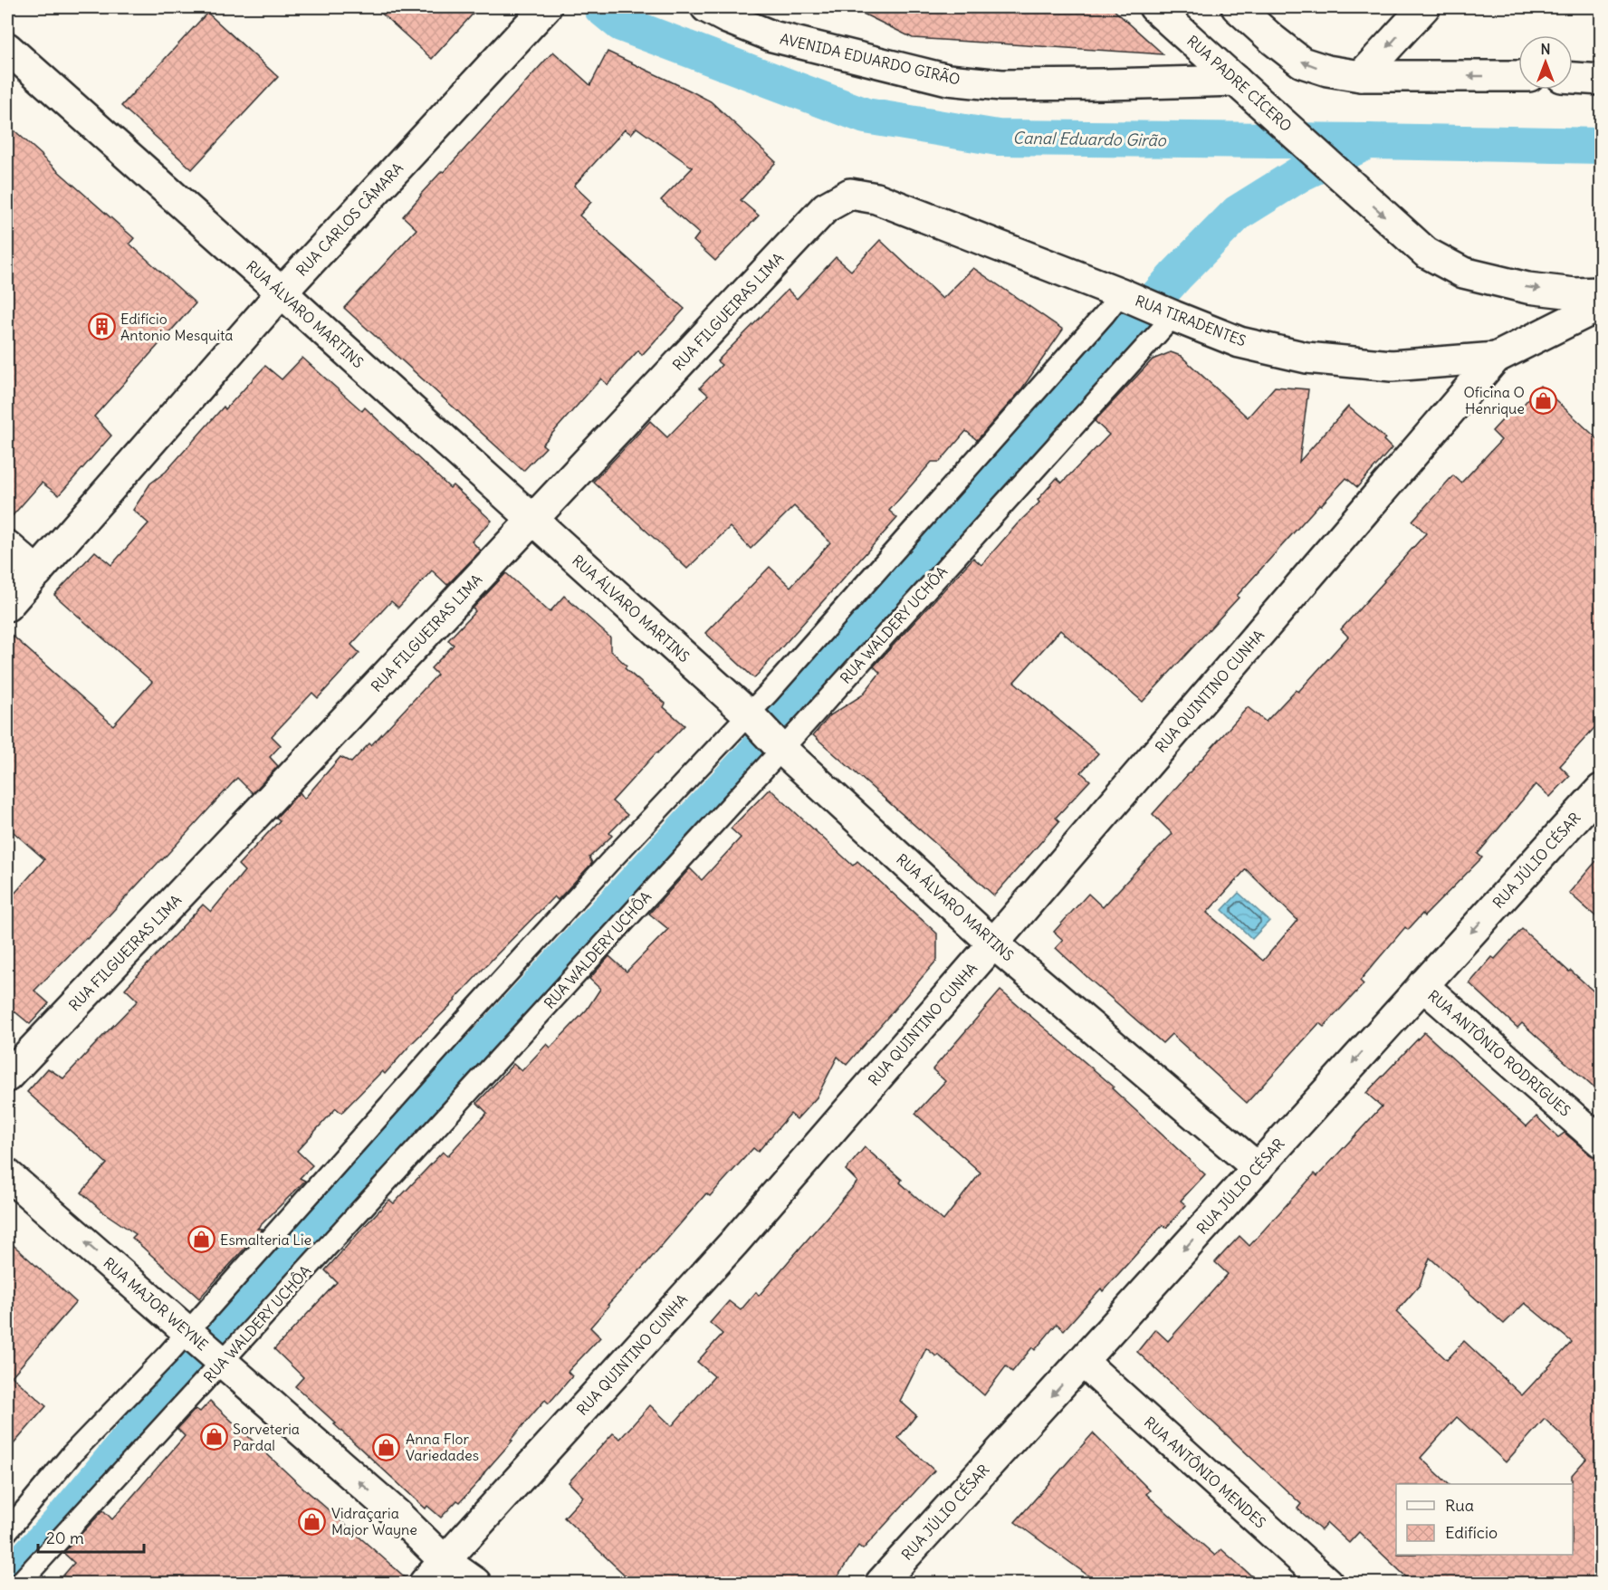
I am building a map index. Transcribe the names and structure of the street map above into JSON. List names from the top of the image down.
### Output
{
  "streets": {
    "street": [
      "AVENIDA EDUARDO GIRÃO",
      "RUA PADRE CÍCERO",
      "RUA CARLOS CÂMARA",
      "RUA FILGUEIRAS LIMA",
      "RUA ÁLVARO MARTINS",
      "RUA TIRADENTES",
      "RUA QUINTINO CUNHA",
      "RUA JÚLIO CÉSAR",
      "RUA ANTÔNIO RODRIGUES",
      "RUA MAJOR WEYNE",
      "RUA ANTÔNIO MENDES"
    ],
    "lane": ["RUA WALDERY UCHÔA"]
  },
  "crossings": [
    ["AVENIDA EDUARDO GIRÃO", "RUA PADRE CÍCERO"],
    ["RUA CARLOS CÂMARA", "RUA ÁLVARO MARTINS"],
    ["RUA FILGUEIRAS LIMA", "RUA ÁLVARO MARTINS"],
    ["RUA FILGUEIRAS LIMA", "RUA TIRADENTES"],
    ["RUA ÁLVARO MARTINS", "RUA WALDERY UCHÔA"],
    ["RUA ÁLVARO MARTINS", "RUA QUINTINO CUNHA"],
    ["RUA ÁLVARO MARTINS", "RUA JÚLIO CÉSAR"],
    ["RUA TIRADENTES", "RUA WALDERY UCHÔA"],
    ["RUA TIRADENTES", "RUA QUINTINO CUNHA"],
    ["RUA WALDERY UCHÔA", "RUA MAJOR WEYNE"],
    ["RUA QUINTINO CUNHA", "RUA MAJOR WEYNE"],
    ["RUA JÚLIO CÉSAR", "RUA ANTÔNIO RODRIGUES"],
    ["RUA JÚLIO CÉSAR", "RUA ANTÔNIO MENDES"]
  ],
  "one_way": ["RUA PADRE CÍCERO", "RUA JÚLIO CÉSAR", "RUA MAJOR WEYNE"],
  "water": ["Canal Eduardo Girão"],
  "places": {
    "building": ["Edifício Antonio Mesquita"],
    "shop": [
      "Oficina O Henrique",
      "Esmalteria Lie",
      "Sorveteria Pardal",
      "Anna Flor Variedades",
      "Vidraçaria Major Wayne"
    ]
  },
  "legend": ["Rua", "Edifício"],
  "scale_bar": "20 m",
  "north": "top"
}
